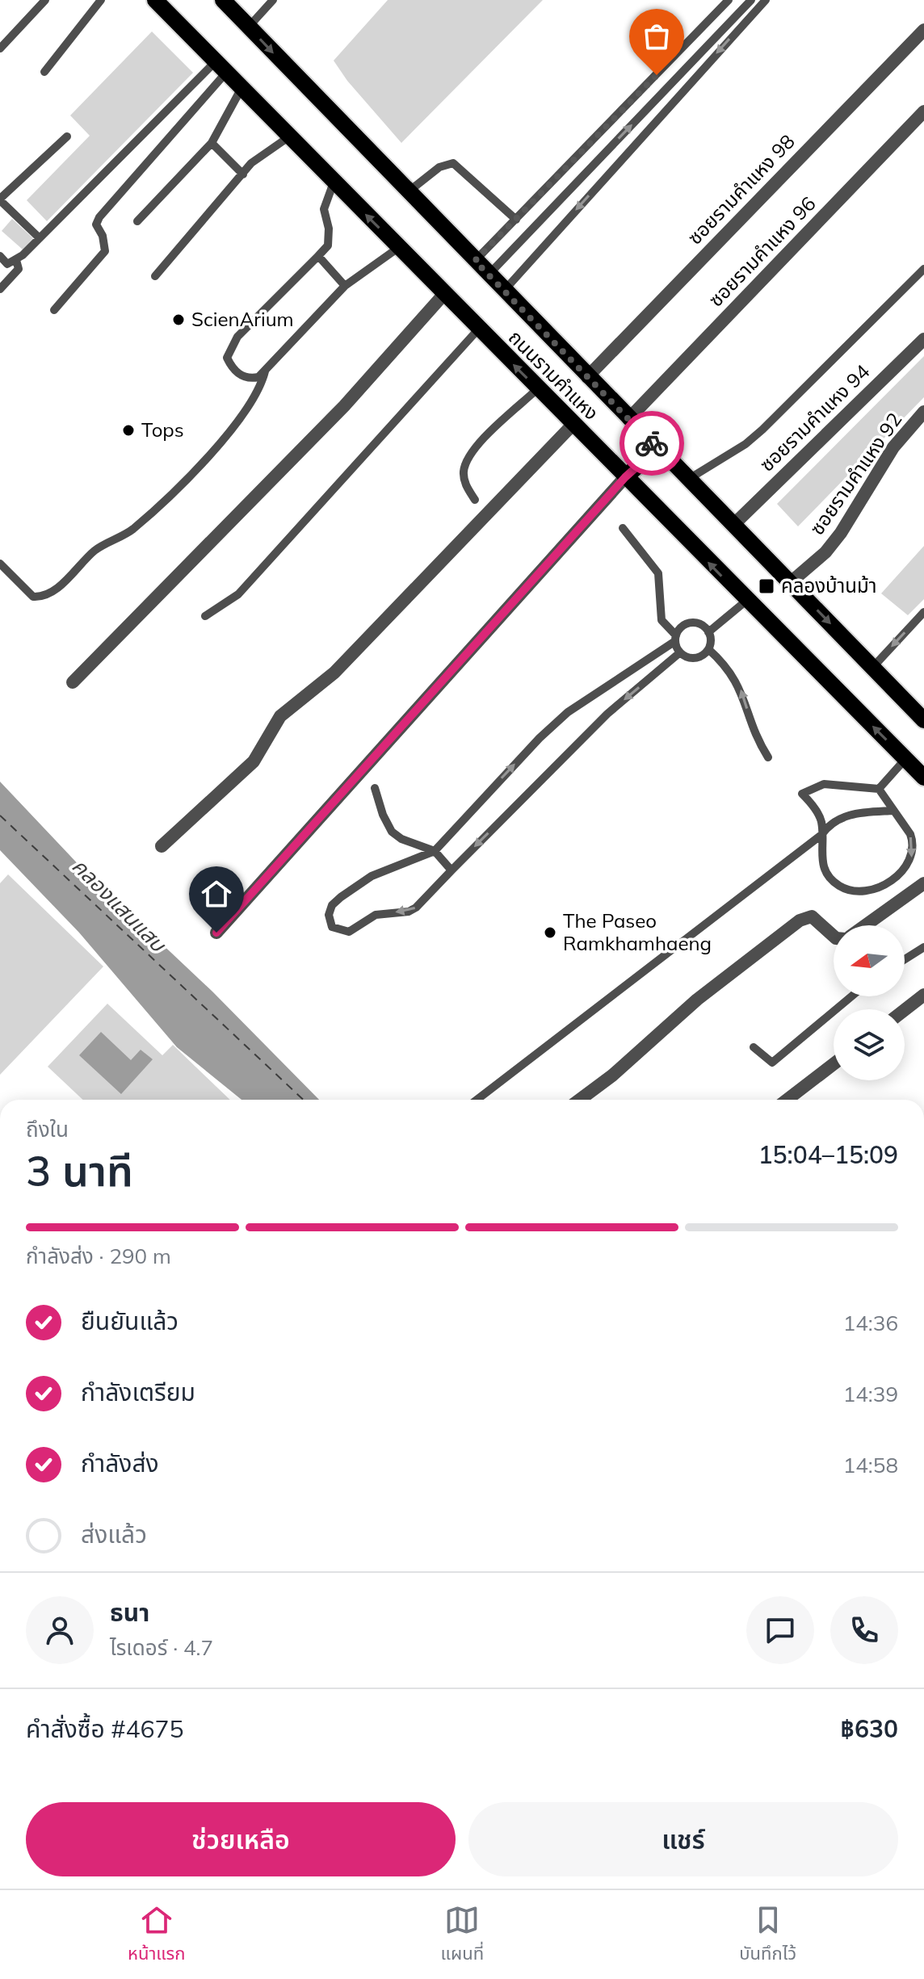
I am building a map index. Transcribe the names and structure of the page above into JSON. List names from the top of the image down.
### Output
{
  "streets": {
    "main road": ["ถนนรามคำแหง"],
    "street": [
      "ซอยรามคําแหง 98",
      "ซอยรามคําแหง 96",
      "ซอยรามคําแหง 94",
      "ซอยรามคําแหง 92"
    ]
  },
  "crossings": [
    ["ซอยรามคําแหง 98", "ถนนรามคำแหง"],
    ["ซอยรามคําแหง 96", "ถนนรามคำแหง"],
    ["ถนนรามคำแหง", "ซอยรามคําแหง 94"],
    ["ถนนรามคำแหง", "ซอยรามคําแหง 92"]
  ],
  "water": ["คลองแสนแสบ"],
  "places": {
    "other": ["ScienArium", "Tops", "The Paseo Ramkhamhaeng"],
    "transit": ["คลองบ้านม้า"]
  },
  "north": "left",
  "page": {
    "heading": ["3 นาที", "ถึงใน", "15:04–15:09"],
    "panel": [
      "ธนา",
      "ไรเดอร์ · 4.7",
      "คำสั่งซื้อ #4675",
      "฿630"
    ],
    "bar": "กำลังส่ง · 290 m",
    "list": [
      ["ยืนยันแล้ว", "14:36"],
      ["กำลังเตรียม", "14:39"],
      ["กำลังส่ง", "14:58"],
      "ส่งแล้ว"
    ],
    "buttons": ["ช่วยเหลือ", "แชร์"],
    "tabs": ["หน้าแรก", "แผนที่", "บันทึกไว้"]
  }
}
